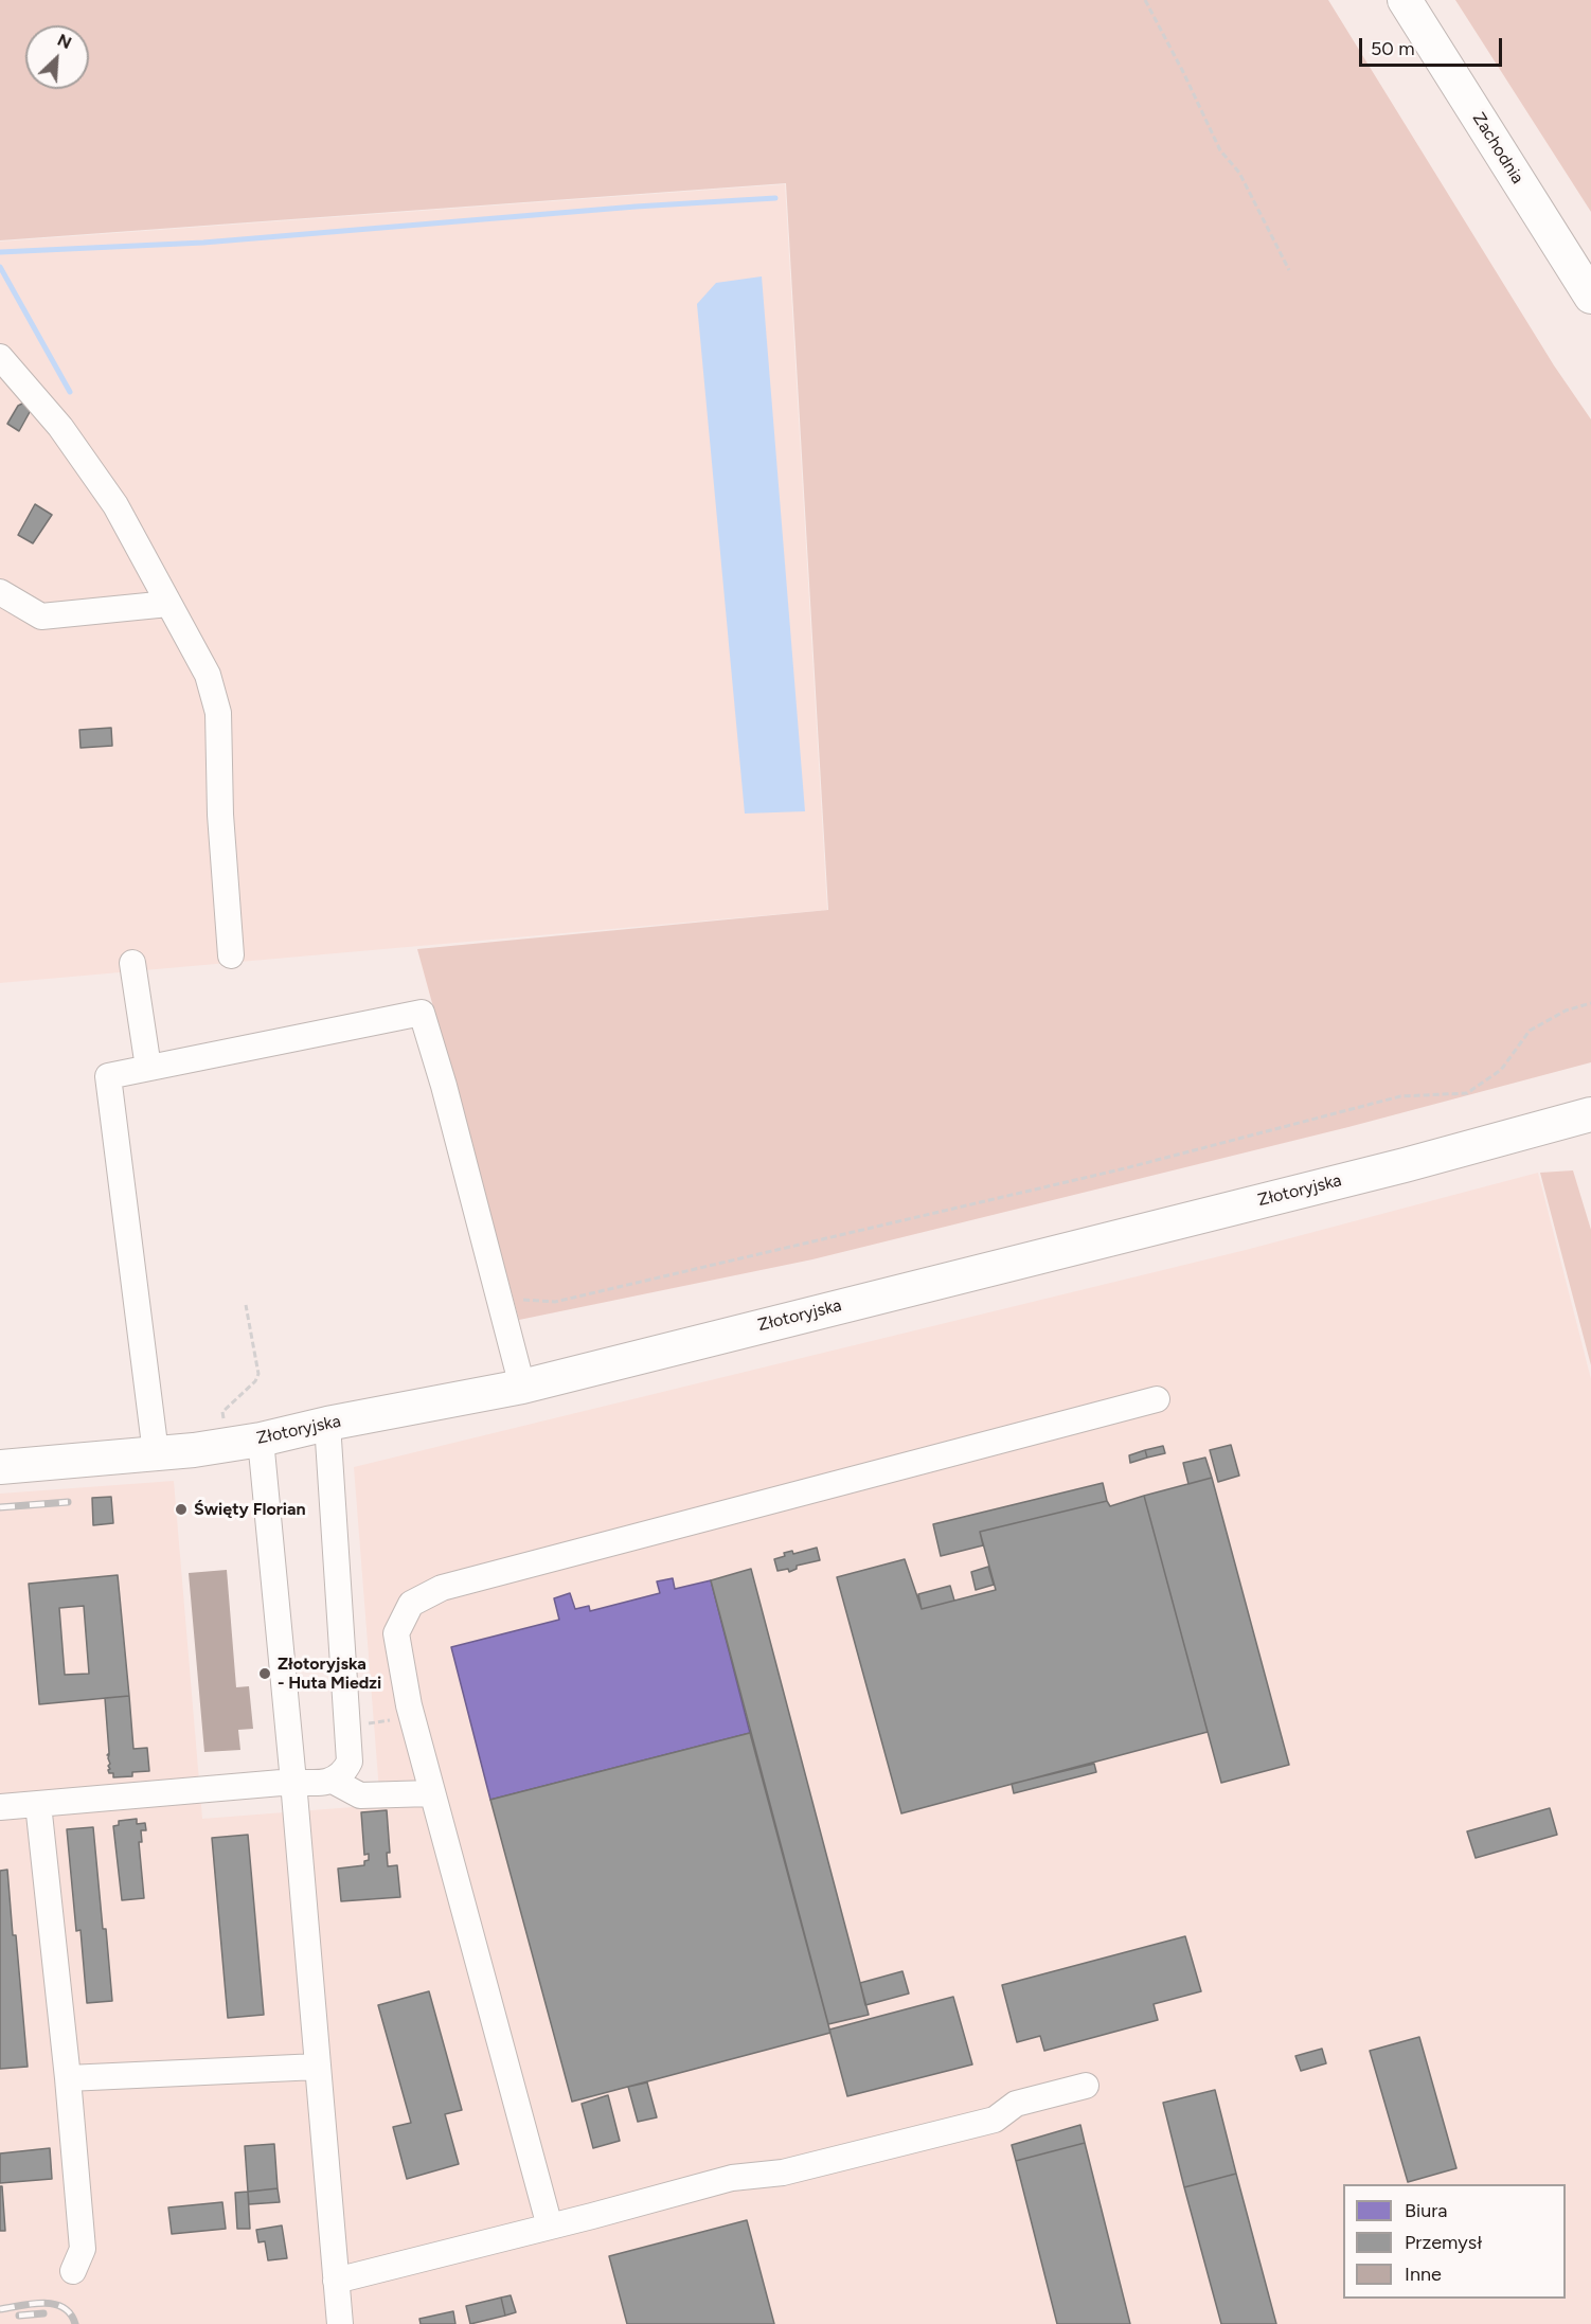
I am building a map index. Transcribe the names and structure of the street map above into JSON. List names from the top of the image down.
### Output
{
  "streets": {
    "main road": ["Zachodnia", "Złotoryjska"]
  },
  "places": ["Święty Florian", "Złotoryjska - Huta Miedzi"],
  "legend": ["Biura", "Przemysł", "Inne"],
  "scale_bar": "50 m",
  "north": "top right"
}
